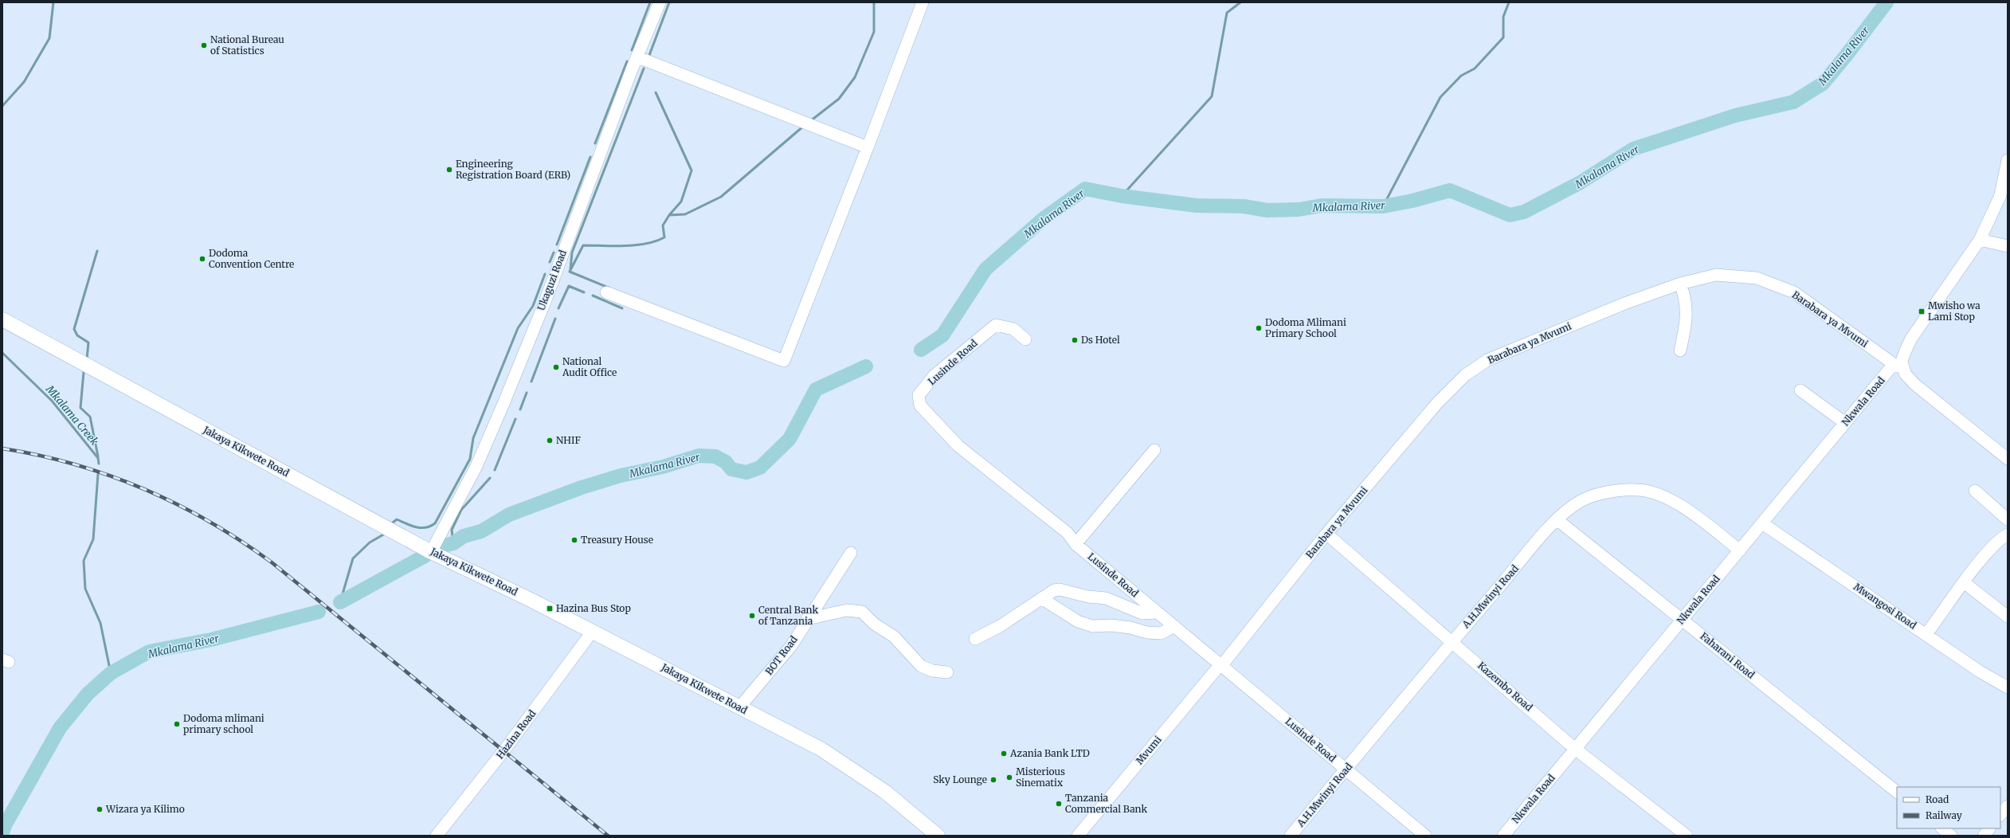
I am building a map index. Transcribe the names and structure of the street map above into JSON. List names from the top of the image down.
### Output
{
  "streets": {
    "main road": ["Jakaya Kikwete Road"],
    "street": [
      "Ukaguzi Road",
      "Barabara ya Mvumi",
      "Lusinde Road",
      "Nkwala Road",
      "A.H.Mwinyi Road",
      "Mwangosi Road",
      "BOT Road",
      "Faharani Road",
      "Kazembo Road",
      "Hazina Road",
      "Mvumi"
    ]
  },
  "crossings": [
    ["Ukaguzi Road", "Jakaya Kikwete Road"],
    ["Barabara ya Mvumi", "Lusinde Road"],
    ["Barabara ya Mvumi", "Nkwala Road"],
    ["Barabara ya Mvumi", "Kazembo Road"],
    ["Barabara ya Mvumi", "Mvumi"],
    ["Lusinde Road", "A.H.Mwinyi Road"],
    ["Lusinde Road", "Mvumi"],
    ["Nkwala Road", "A.H.Mwinyi Road"],
    ["Nkwala Road", "Mwangosi Road"],
    ["Nkwala Road", "Faharani Road"],
    ["Nkwala Road", "Kazembo Road"],
    ["Jakaya Kikwete Road", "BOT Road"],
    ["Jakaya Kikwete Road", "Hazina Road"],
    ["A.H.Mwinyi Road", "Faharani Road"],
    ["A.H.Mwinyi Road", "Kazembo Road"]
  ],
  "water": ["Mkalama River", "Mkalama Creek"],
  "places": {
    "other": [
      "National Bureau of Statistics",
      "Engineering Registration Board (ERB)",
      "Dodoma Convention Centre",
      "Dodoma Mlimani Primary School",
      "Ds Hotel",
      "National Audit Office",
      "NHIF",
      "Treasury House",
      "Central Bank of Tanzania",
      "Dodoma mlimani primary school",
      "Azania Bank LTD",
      "Misterious Sinematix",
      "Sky Lounge",
      "Tanzania Commercial Bank",
      "Wizara ya Kilimo"
    ],
    "transit": ["Mwisho wa Lami Stop", "Hazina Bus Stop"]
  },
  "legend": ["Road", "Railway"]
}
